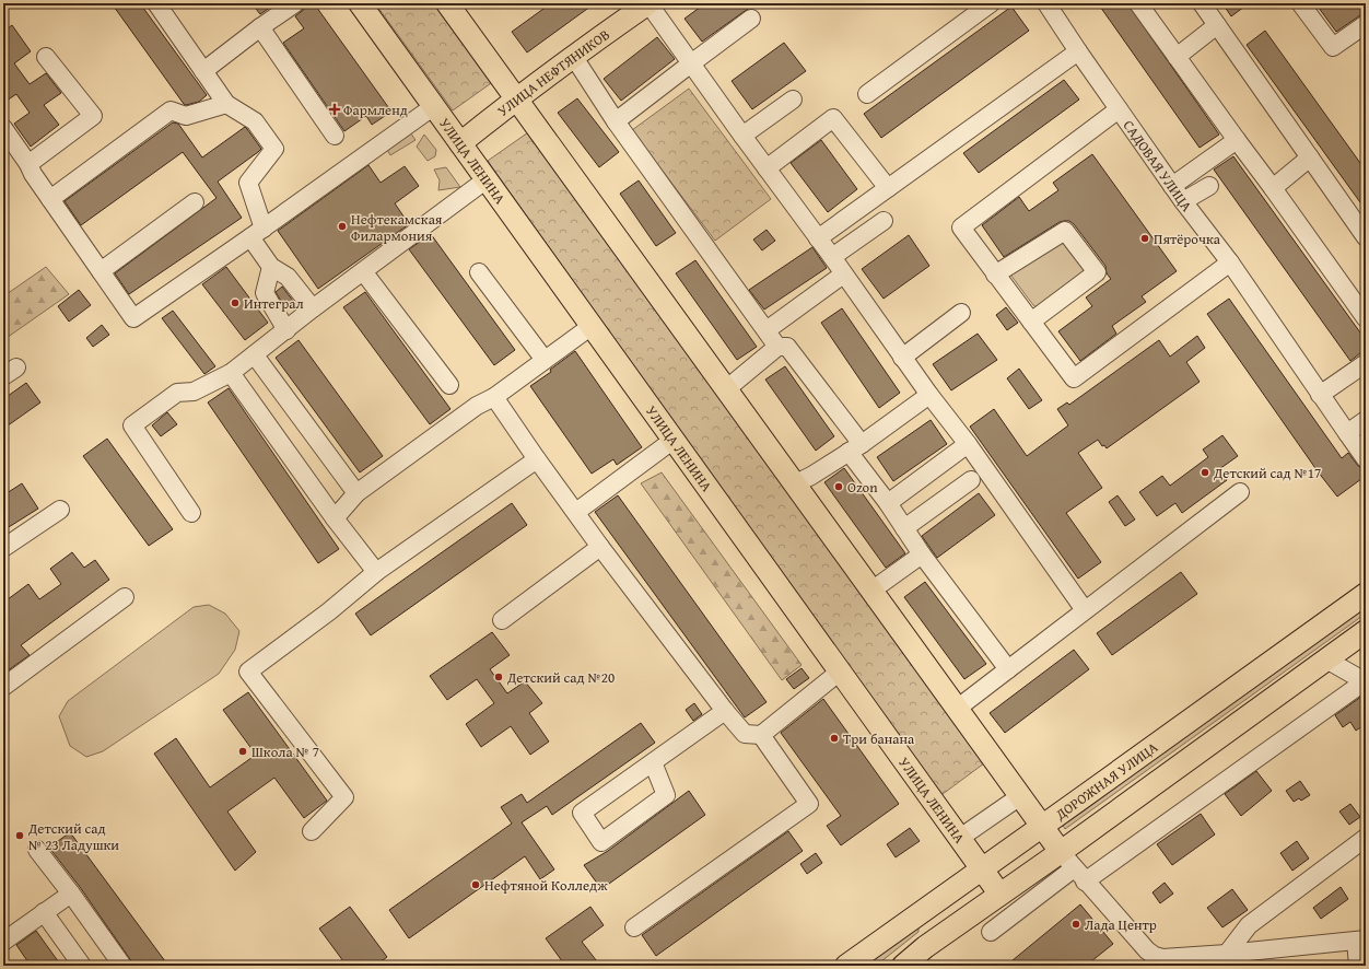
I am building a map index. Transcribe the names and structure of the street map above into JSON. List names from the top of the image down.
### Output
{
  "streets": {
    "main road": ["УЛИЦА НЕФТЯНИКОВ", "УЛИЦА ЛЕНИНА", "ДОРОЖНАЯ УЛИЦА"],
    "street": ["САДОВАЯ УЛИЦА"]
  },
  "crossings": [
    ["УЛИЦА НЕФТЯНИКОВ", "УЛИЦА ЛЕНИНА"],
    ["УЛИЦА ЛЕНИНА", "ДОРОЖНАЯ УЛИЦА"]
  ],
  "places": {
    "health": ["Фармленд"],
    "other": [
      "Нефтекамская Филармония",
      "Пятёрочка",
      "Интеграл",
      "Детский сад №17",
      "Ozon",
      "Детский сад №20",
      "Три банана",
      "Школа № 7",
      "Детский сад № 23 Ладушки",
      "Нефтяной Колледж",
      "Лада Центр"
    ]
  }
}
